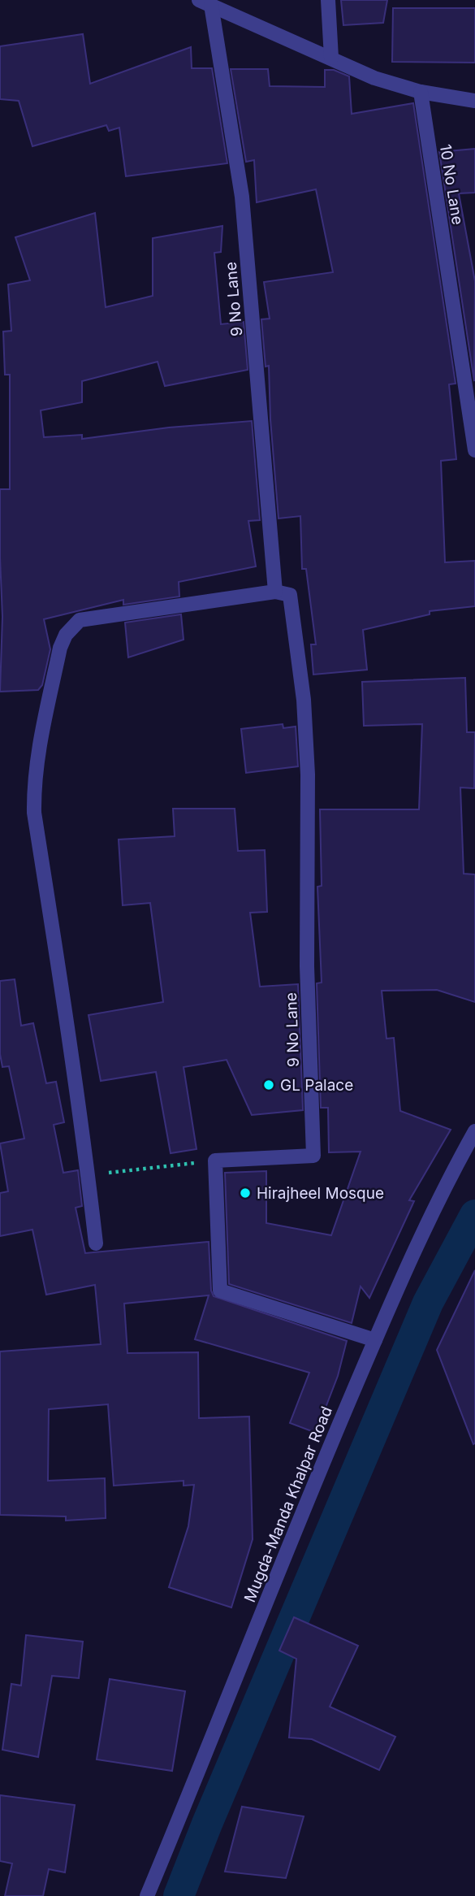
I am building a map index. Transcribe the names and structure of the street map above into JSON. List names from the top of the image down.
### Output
{
  "streets": {
    "street": ["10 No Lane", "9 No Lane", "Mugda-Manda Khalpar Road"]
  },
  "places": ["GL Palace", "Hirajheel Mosque"]
}
